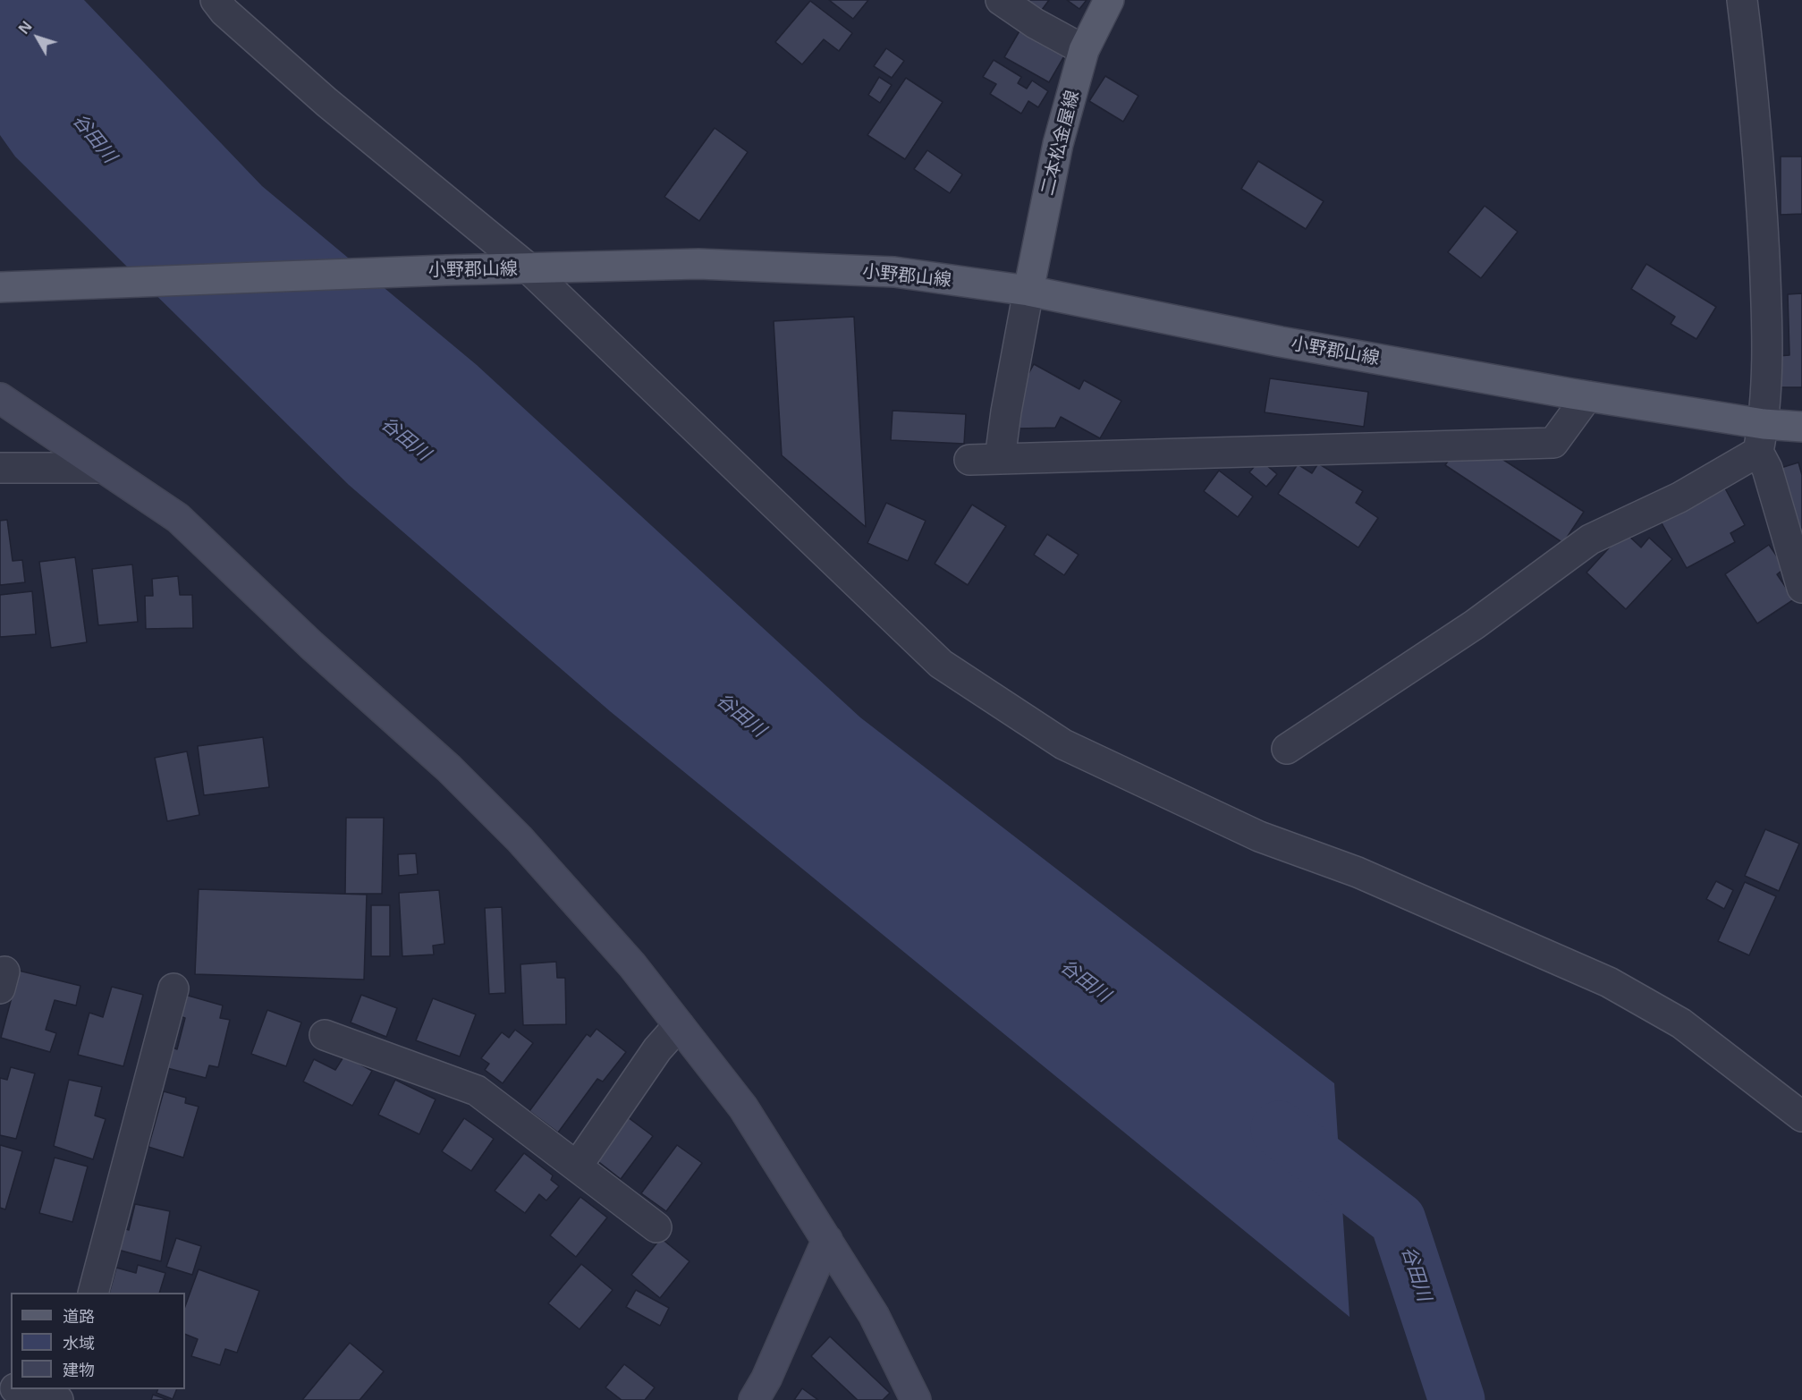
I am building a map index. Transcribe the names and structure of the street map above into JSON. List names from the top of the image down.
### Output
{
  "streets": {
    "main road": ["二本松金屋線", "小野郡山線"]
  },
  "crossings": [
    ["二本松金屋線", "小野郡山線"]
  ],
  "water": ["谷田川"],
  "legend": ["道路", "水域", "建物"],
  "north": "top left"
}
